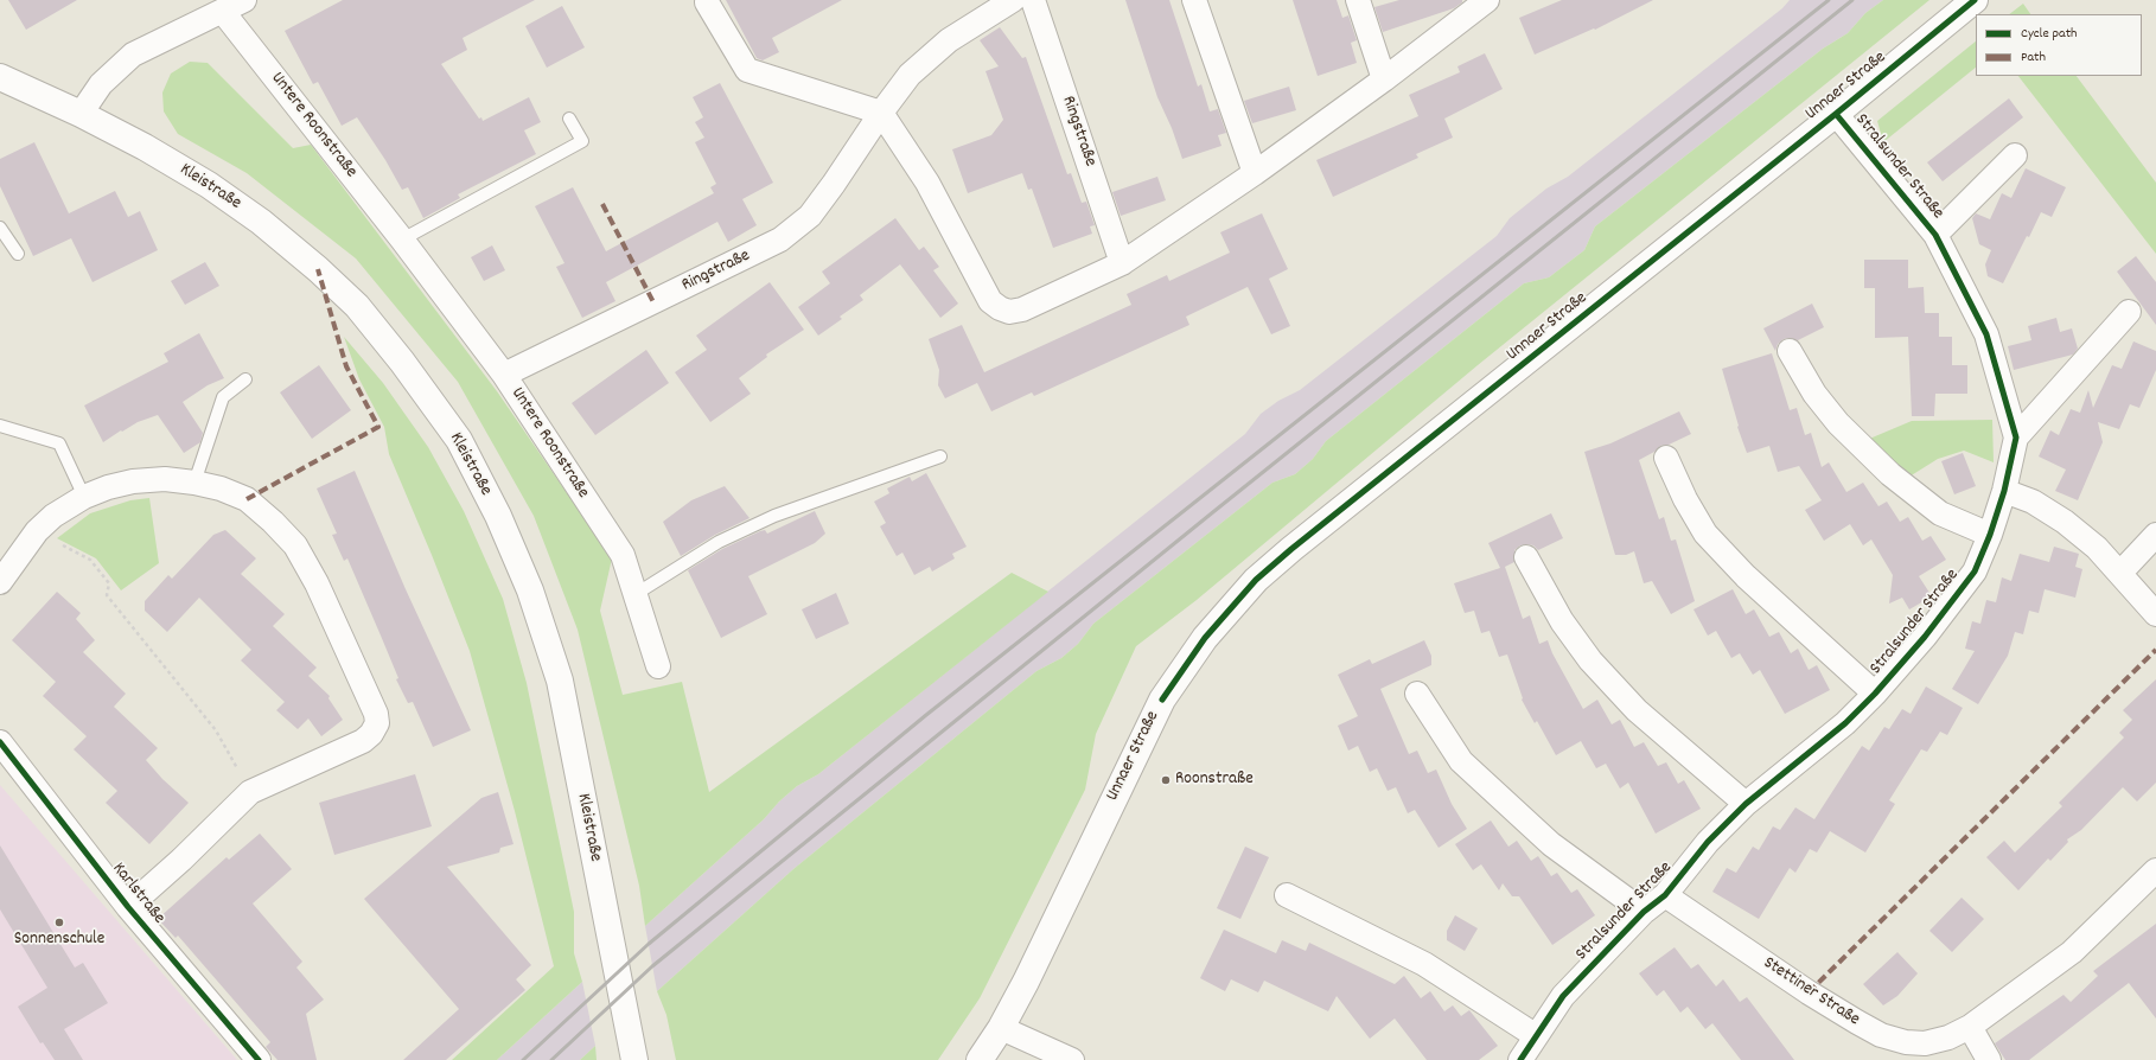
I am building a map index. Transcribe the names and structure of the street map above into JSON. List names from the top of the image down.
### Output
{
  "streets": {
    "main road": ["Unnaer Straße", "Kleistraße"],
    "street": [
      "Untere Roonstraße",
      "Ringstraße",
      "Stralsunder Straße",
      "Karlstraße",
      "Stettiner Straße"
    ]
  },
  "crossings": [
    ["Unnaer Straße", "Stralsunder Straße"],
    ["Untere Roonstraße", "Ringstraße"],
    ["Stralsunder Straße", "Stettiner Straße"]
  ],
  "places": ["Roonstraße", "Sonnenschule"],
  "legend": ["Cycle path", "Path"]
}
